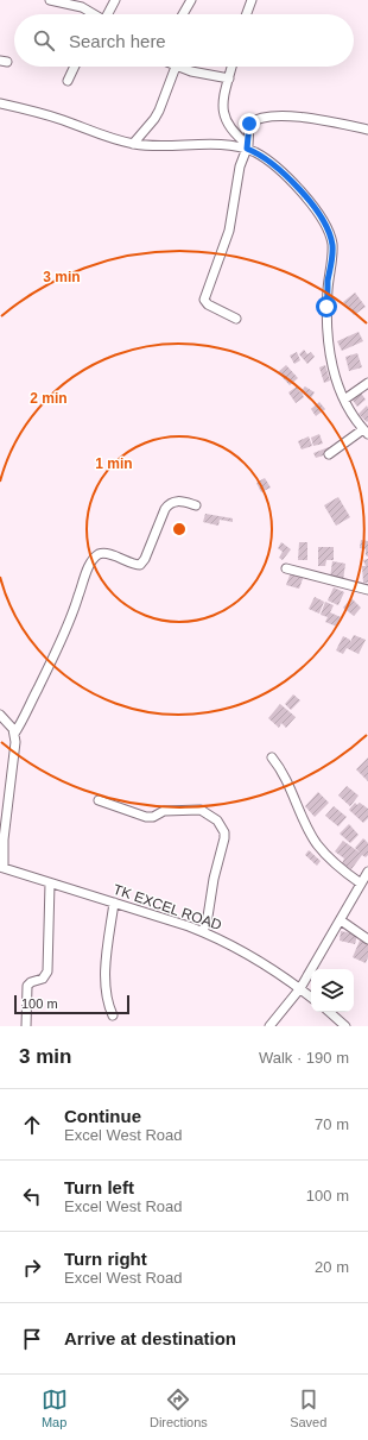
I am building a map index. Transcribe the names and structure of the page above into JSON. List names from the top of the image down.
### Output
{
  "streets": {
    "street": ["TK EXCEL ROAD"]
  },
  "scale_bar": "100 m",
  "page": {
    "search": "Search here",
    "scale": "100 m",
    "heading": ["3 min", "Walk · 190 m"],
    "list": [
      ["Continue", "Excel West Road", "70 m"],
      ["Turn left", "Excel West Road", "100 m"],
      ["Turn right", "Excel West Road", "20 m"],
      "Arrive at destination"
    ],
    "nav": ["Map", "Directions", "Saved"]
  },
  "rings": ["3 min", "2 min", "1 min"]
}
